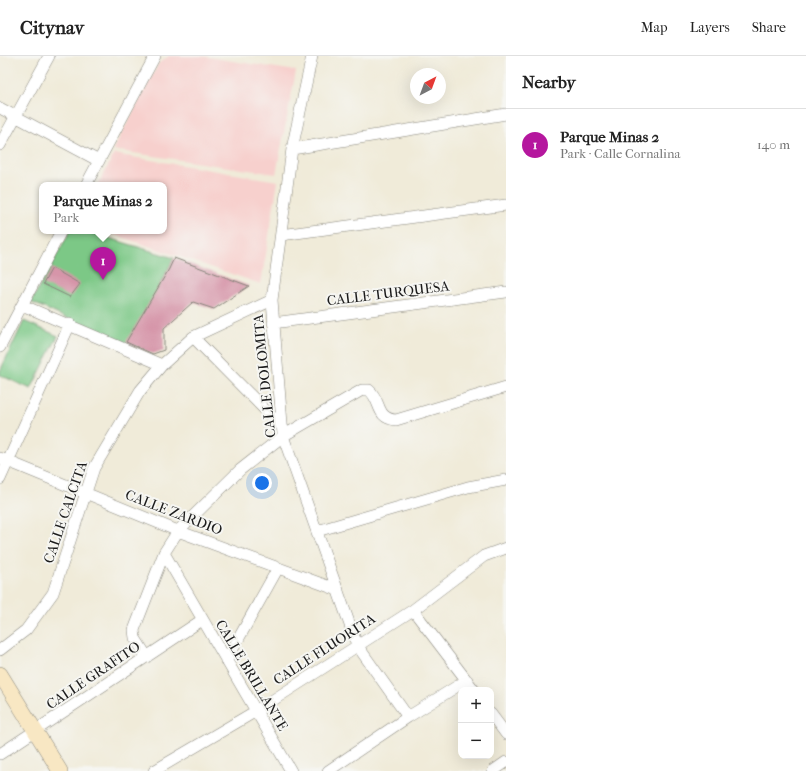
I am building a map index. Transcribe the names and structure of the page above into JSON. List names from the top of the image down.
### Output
{
  "streets": {
    "street": [
      "CALLE TURQUESA",
      "CALLE DOLOMITA",
      "CALLE CALCITA",
      "CALLE ZARDIO",
      "CALLE FLUORITA",
      "CALLE GRAFITO",
      "CALLE BRILLANTE"
    ]
  },
  "crossings": [
    ["CALLE TURQUESA", "CALLE DOLOMITA"],
    ["CALLE DOLOMITA", "CALLE CALCITA"],
    ["CALLE DOLOMITA", "CALLE ZARDIO"],
    ["CALLE DOLOMITA", "CALLE FLUORITA"],
    ["CALLE CALCITA", "CALLE ZARDIO"],
    ["CALLE FLUORITA", "CALLE BRILLANTE"],
    ["CALLE GRAFITO", "CALLE BRILLANTE"]
  ],
  "north": "top right",
  "page": {
    "header": "Citynav",
    "nav": ["Map", "Layers", "Share"],
    "heading": "Nearby",
    "list": [
      {
        "mark": "1",
        "name": "Parque Minas 2",
        "note": "Park · Calle Cornalina",
        "value": "140 m"
      }
    ],
    "popup": ["Parque Minas 2", "Park"],
    "pins": "1",
    "map_buttons": ["+", "−"]
  }
}
